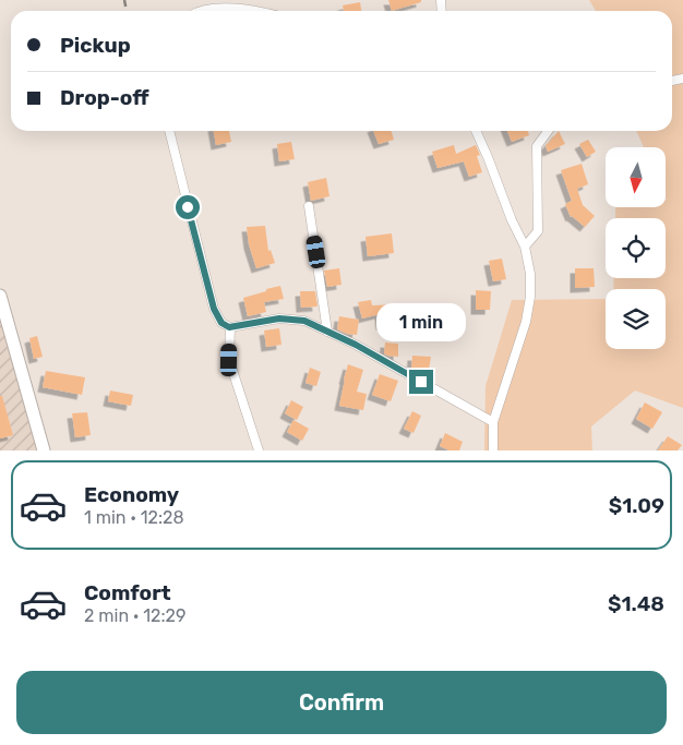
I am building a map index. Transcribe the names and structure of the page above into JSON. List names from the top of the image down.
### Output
{
  "north": "bottom",
  "page": {
    "banner": ["Pickup", "Drop-off"],
    "bubble": "1 min",
    "list": [
      {
        "name": "Economy",
        "note": "1 min · 12:28",
        "value": "$1.09"
      },
      {
        "name": "Comfort",
        "note": "2 min · 12:29",
        "value": "$1.48"
      }
    ],
    "buttons": "Confirm"
  }
}
